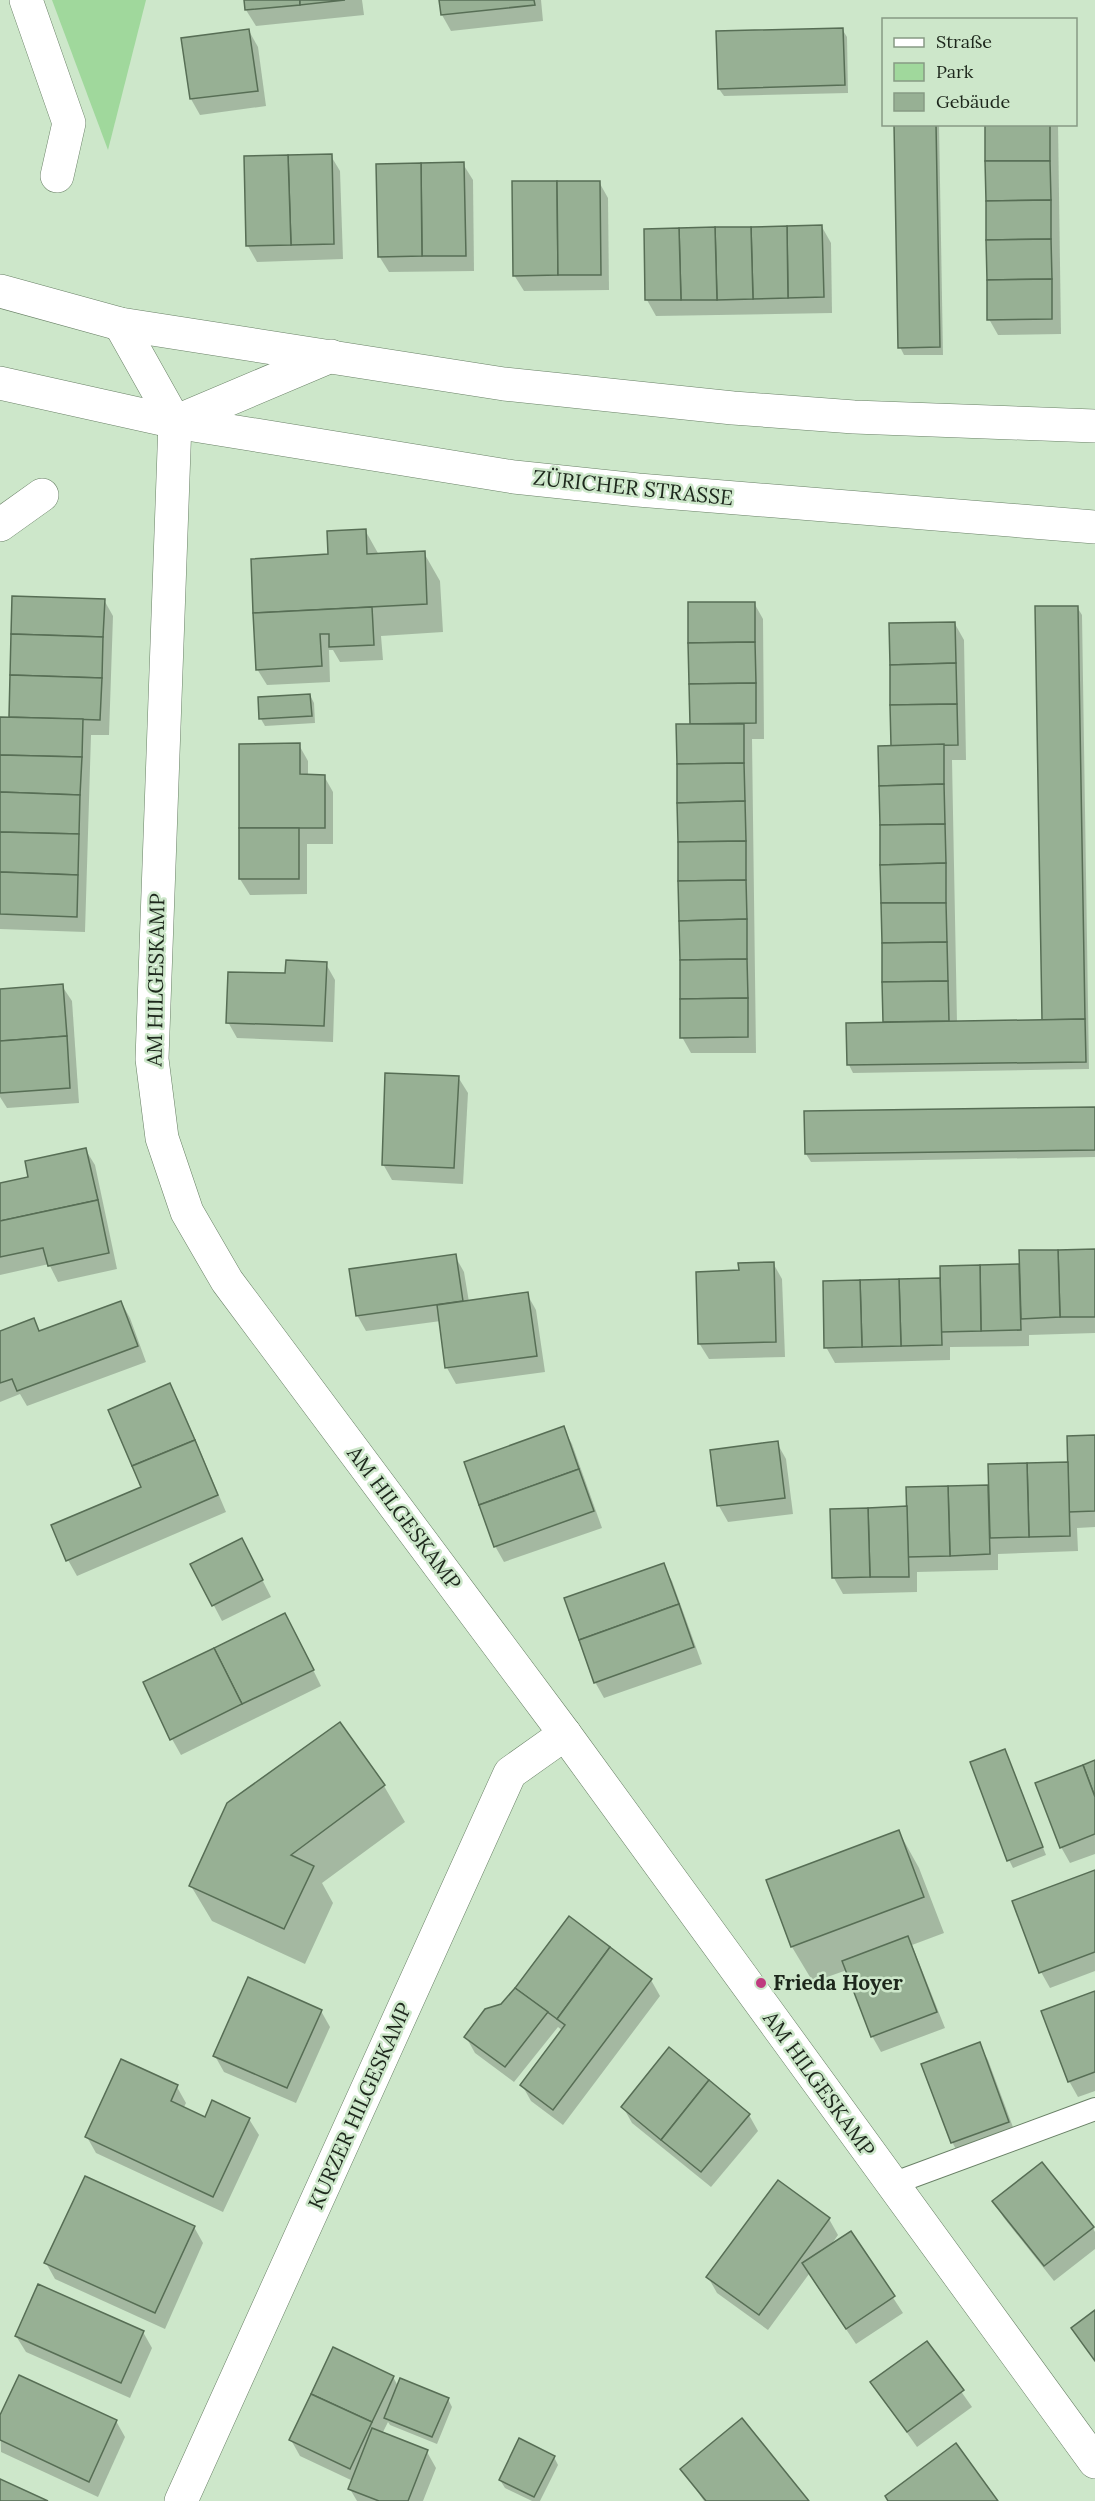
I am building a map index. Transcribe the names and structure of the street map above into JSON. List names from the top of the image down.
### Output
{
  "streets": {
    "street": ["ZÜRICHER STRASSE", "AM HILGESKAMP", "KURZER HILGESKAMP"]
  },
  "crossings": [
    ["ZÜRICHER STRASSE", "AM HILGESKAMP"],
    ["AM HILGESKAMP", "KURZER HILGESKAMP"]
  ],
  "places": ["Frieda Hoyer"],
  "legend": ["Straße", "Park", "Gebäude"]
}
